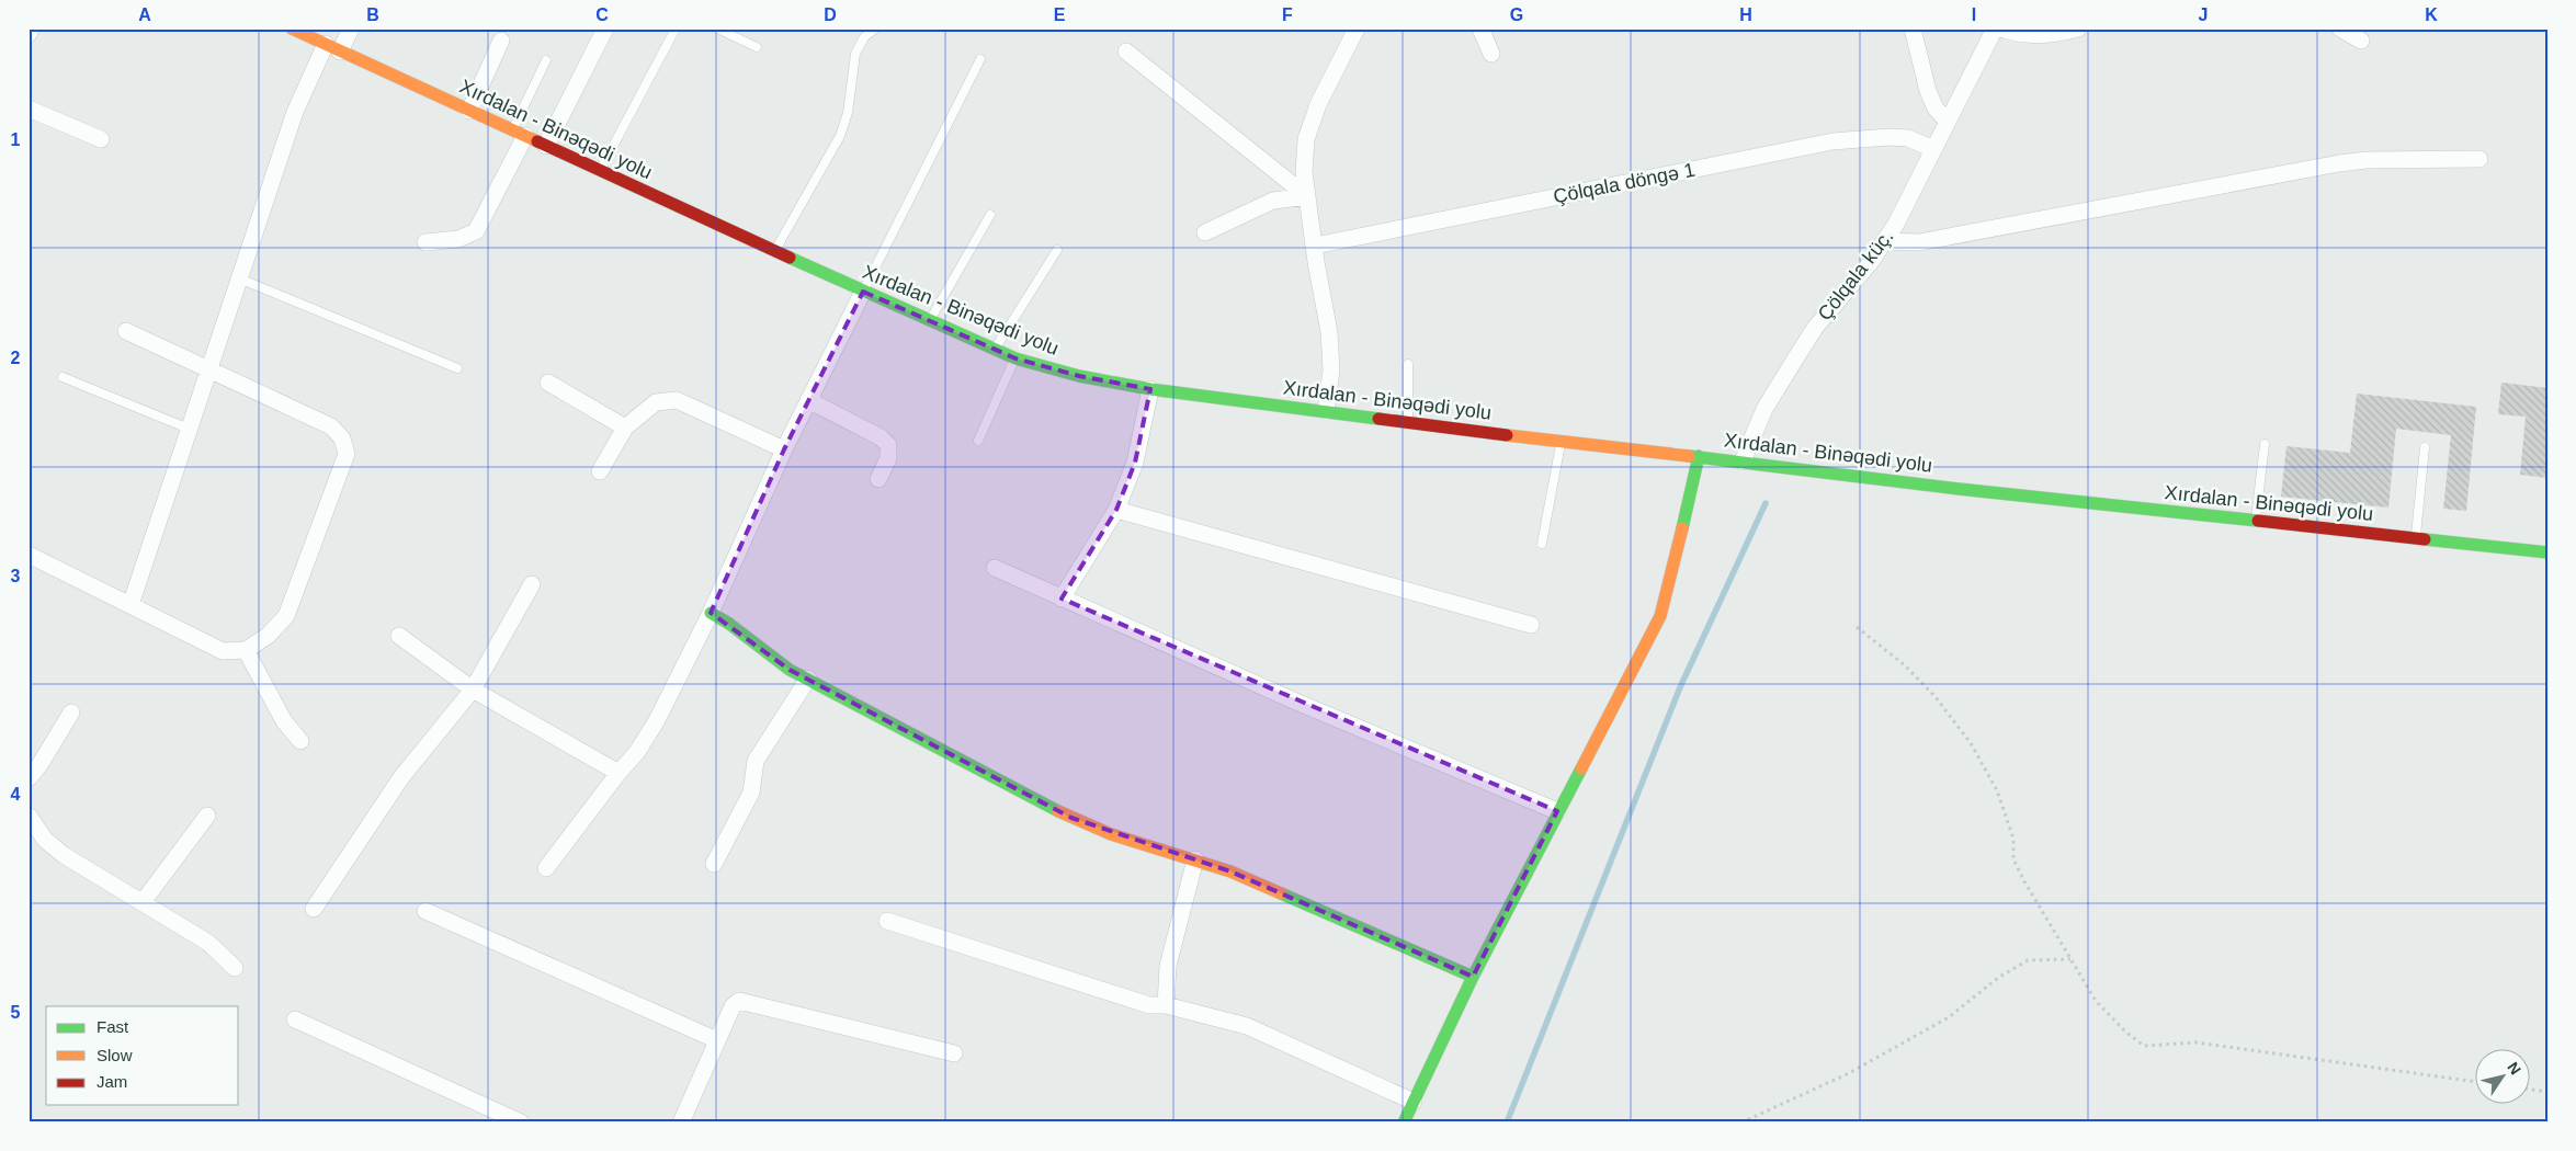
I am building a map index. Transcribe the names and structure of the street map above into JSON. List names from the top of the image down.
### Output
{
  "streets": {
    "main road": ["Xırdalan - Binəqədi yolu"],
    "street": ["Çölqala döngə 1", "Çölqala küç."]
  },
  "crossings": [
    ["Xırdalan - Binəqədi yolu", "Çölqala küç."],
    ["Çölqala döngə 1", "Çölqala küç."]
  ],
  "legend": ["Fast", "Slow", "Jam"],
  "north": "top right",
  "grid": {
    "columns": [
      "A",
      "B",
      "C",
      "D",
      "E",
      "F",
      "G",
      "H",
      "I",
      "J",
      "K"
    ],
    "rows": [
      "1",
      "2",
      "3",
      "4",
      "5"
    ]
  }
}
